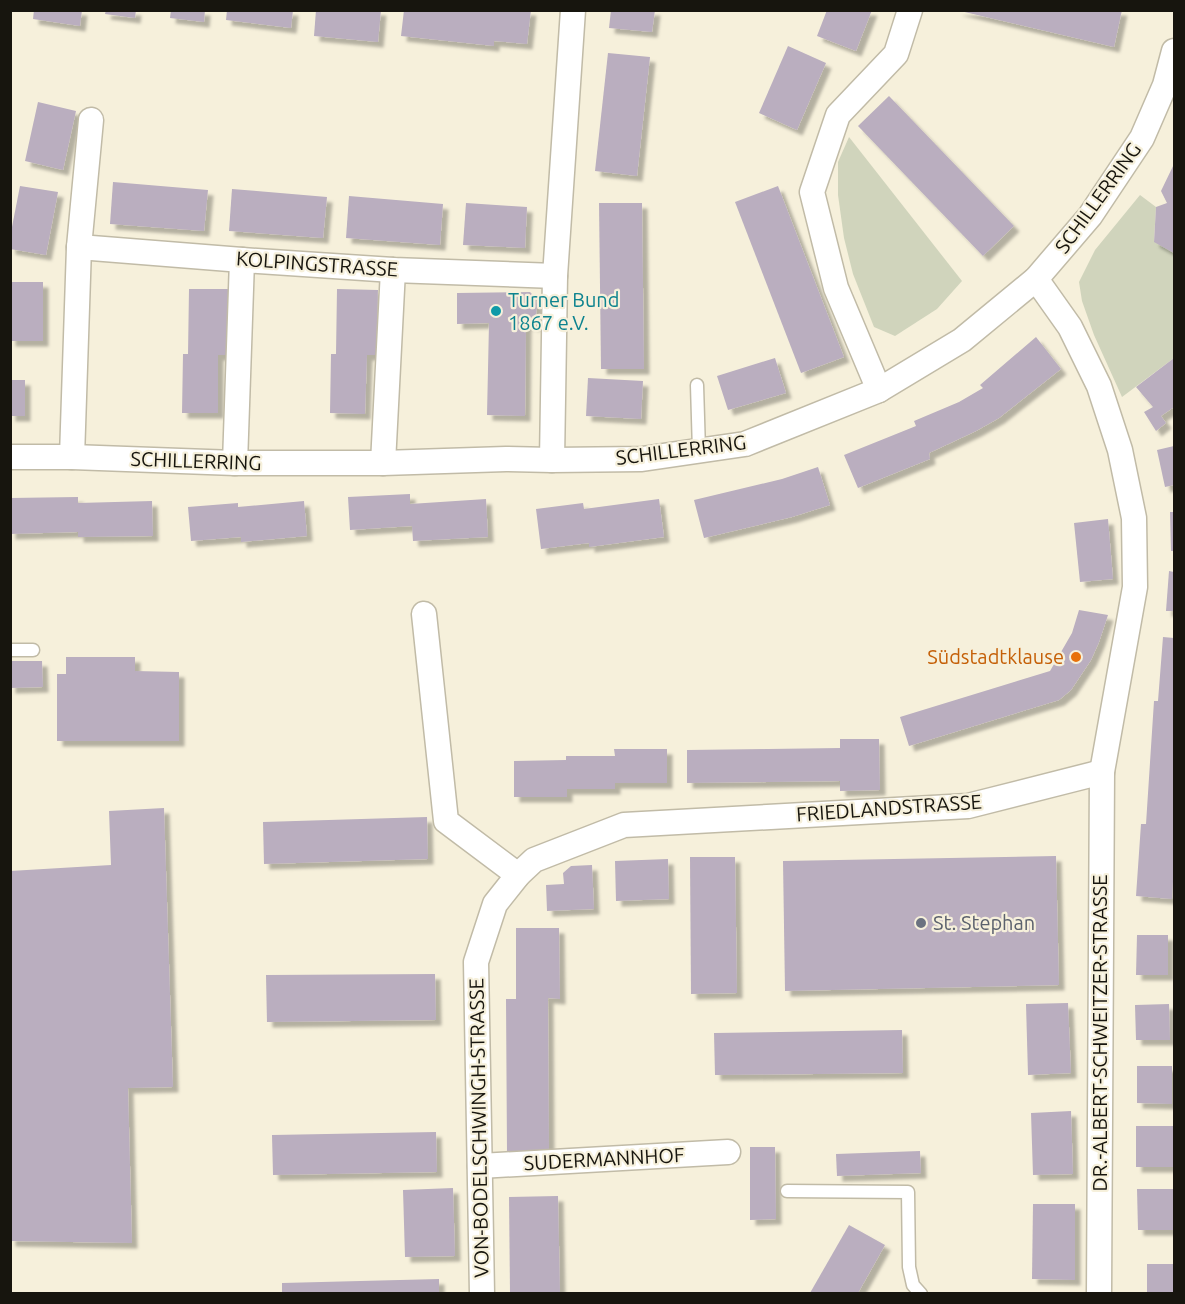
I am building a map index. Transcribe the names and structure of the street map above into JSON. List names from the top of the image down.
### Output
{
  "streets": {
    "street": [
      "SCHILLERRING",
      "KOLPINGSTRASSE",
      "FRIEDLANDSTRASSE",
      "DR.-ALBERT-SCHWEITZER-STRASSE",
      "VON-BODELSCHWINGH-STRASSE",
      "SUDERMANNHOF"
    ]
  },
  "crossings": [
    ["FRIEDLANDSTRASSE", "DR.-ALBERT-SCHWEITZER-STRASSE"],
    ["FRIEDLANDSTRASSE", "VON-BODELSCHWINGH-STRASSE"],
    ["VON-BODELSCHWINGH-STRASSE", "SUDERMANNHOF"]
  ],
  "places": ["Turner Bund 1867 e.V.", "Südstadtklause", "St. Stephan"]
}
